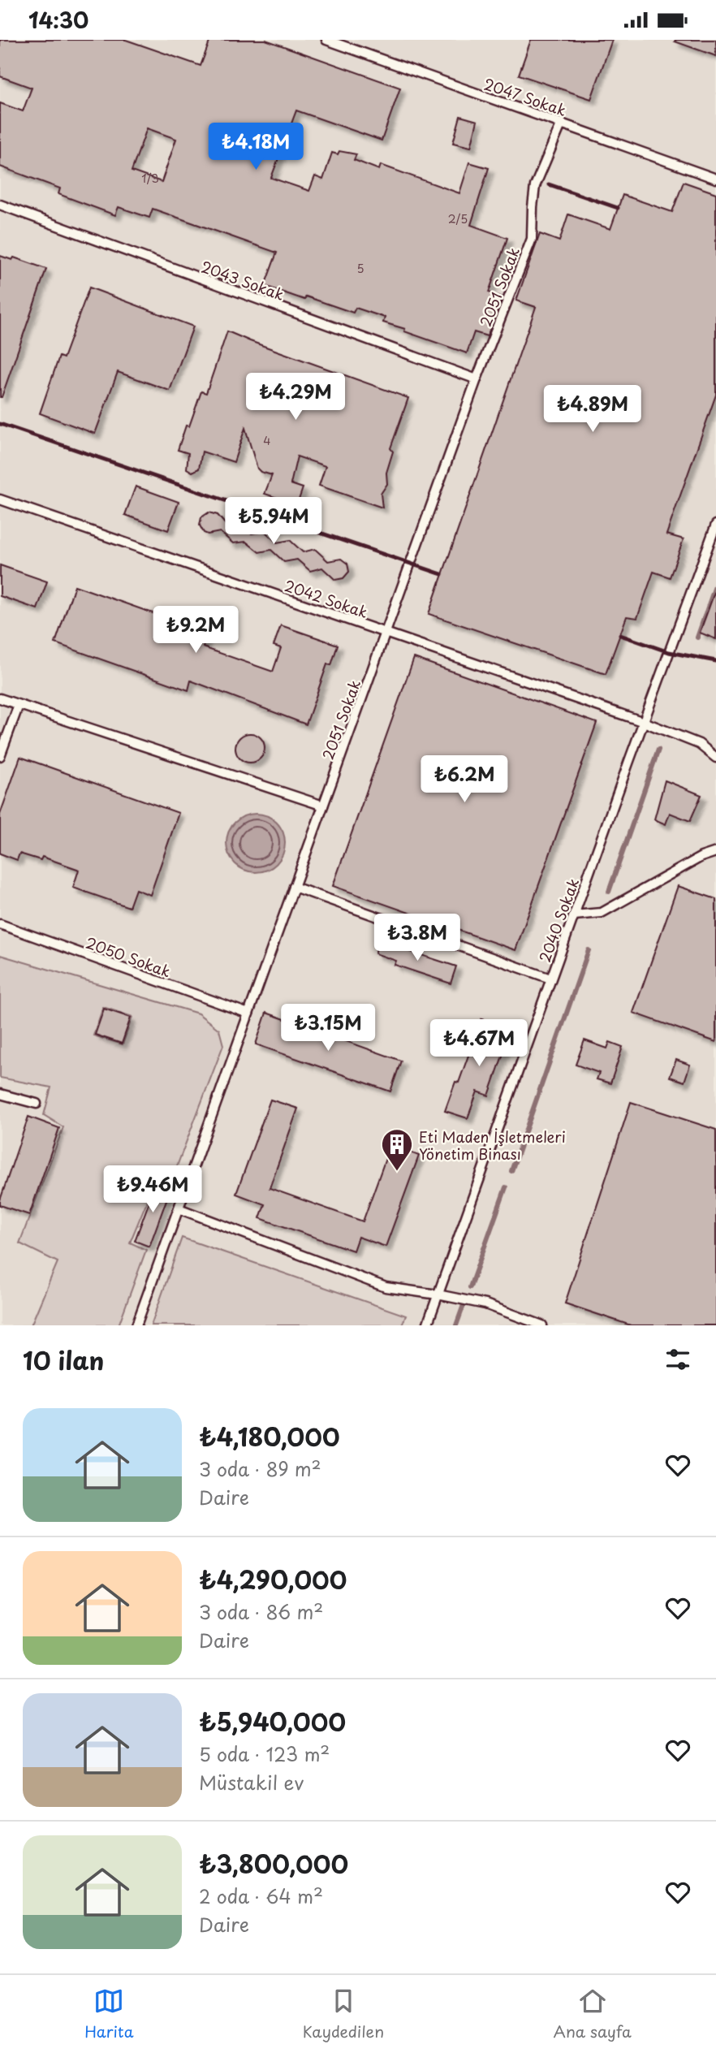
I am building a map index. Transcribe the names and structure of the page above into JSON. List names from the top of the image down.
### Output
{
  "streets": {
    "lane": [
      "2047 Sokak",
      "2043 Sokak",
      "2051 Sokak",
      "2042 Sokak",
      "2040 Sokak",
      "2050 Sokak"
    ]
  },
  "crossings": [
    ["2047 Sokak", "2051 Sokak"],
    ["2043 Sokak", "2051 Sokak"],
    ["2051 Sokak", "2042 Sokak"],
    ["2051 Sokak", "2050 Sokak"],
    ["2042 Sokak", "2040 Sokak"]
  ],
  "places": {
    "building": ["Eti Maden İşletmeleri Yönetim Binası"]
  },
  "house_numbers": [
    "1/3",
    "2/5",
    "5",
    "4"
  ],
  "page": {
    "status": "14:30",
    "price": [
      "₺4.18M",
      "₺4.29M",
      "₺4.89M",
      "₺5.94M",
      "₺9.2M",
      "₺6.2M",
      "₺3.8M",
      "₺3.15M",
      "₺4.67M",
      "₺9.46M"
    ],
    "heading": "10 ilan",
    "list": [
      {
        "name": "₺4,180,000",
        "note": "3 oda · 89 m² · Daire"
      },
      {
        "name": "₺4,290,000",
        "note": "3 oda · 86 m² · Daire"
      },
      {
        "name": "₺5,940,000",
        "note": "5 oda · 123 m² · Müstakil ev"
      },
      {
        "name": "₺3,800,000",
        "note": "2 oda · 64 m² · Daire"
      }
    ],
    "tabs": ["Harita", "Kaydedilen", "Ana sayfa"]
  }
}
